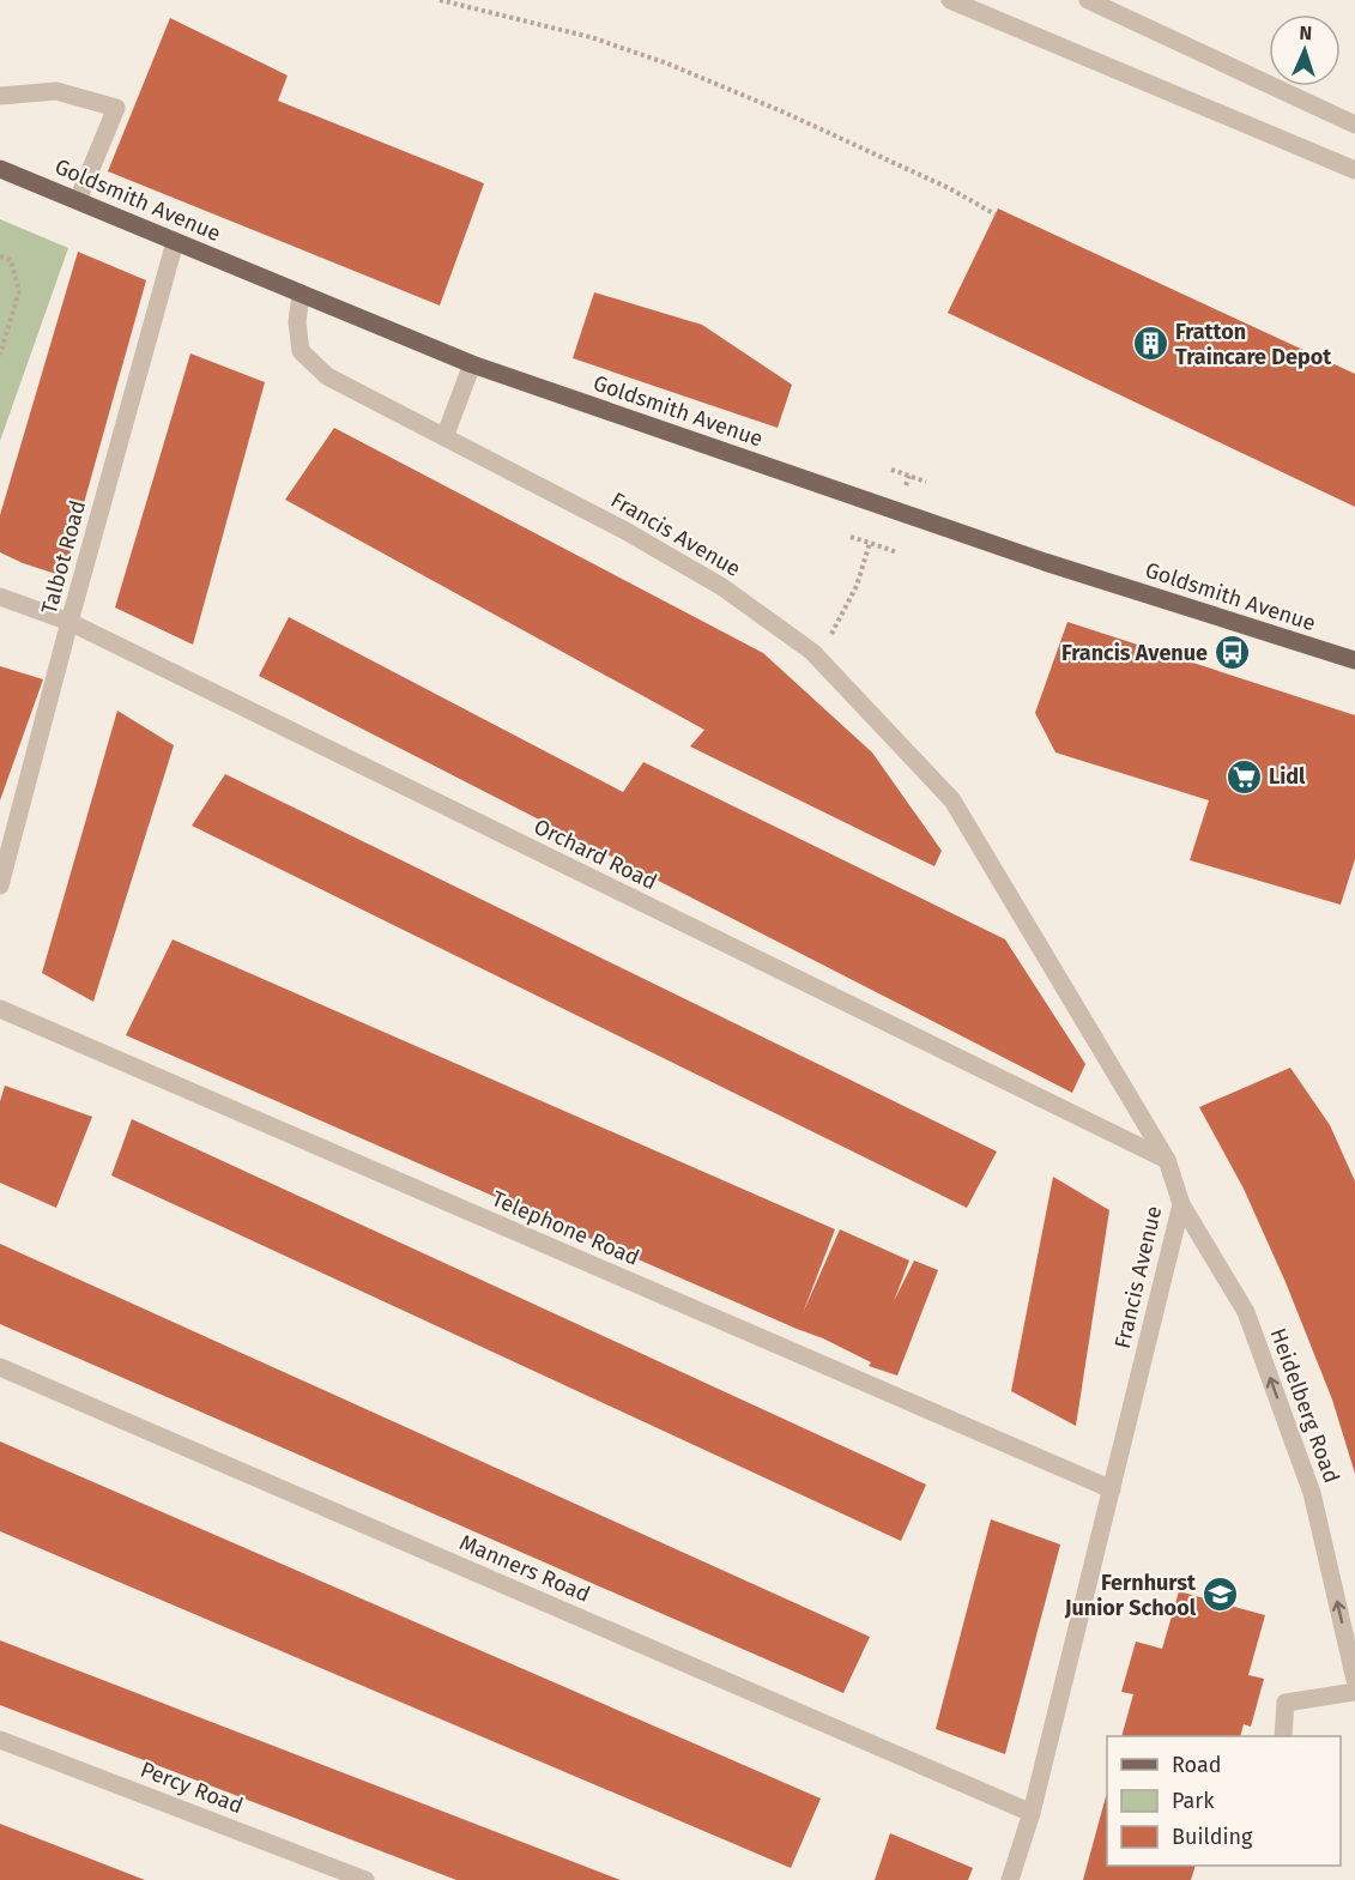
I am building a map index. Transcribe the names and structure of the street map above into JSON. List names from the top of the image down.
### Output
{
  "streets": {
    "main road": ["Goldsmith Avenue"],
    "street": [
      "Francis Avenue",
      "Talbot Road",
      "Orchard Road",
      "Telephone Road",
      "Heidelberg Road",
      "Manners Road",
      "Percy Road"
    ]
  },
  "crossings": [
    ["Goldsmith Avenue", "Francis Avenue"],
    ["Goldsmith Avenue", "Talbot Road"],
    ["Francis Avenue", "Orchard Road"],
    ["Francis Avenue", "Telephone Road"],
    ["Francis Avenue", "Heidelberg Road"],
    ["Francis Avenue", "Manners Road"],
    ["Talbot Road", "Orchard Road"]
  ],
  "one_way": ["Heidelberg Road"],
  "places": {
    "building": ["Fratton Traincare Depot"],
    "bus stop": ["Francis Avenue"],
    "supermarket": ["Lidl"],
    "school or university": ["Fernhurst Junior School"]
  },
  "legend": ["Road", "Park", "Building"],
  "north": "top"
}
